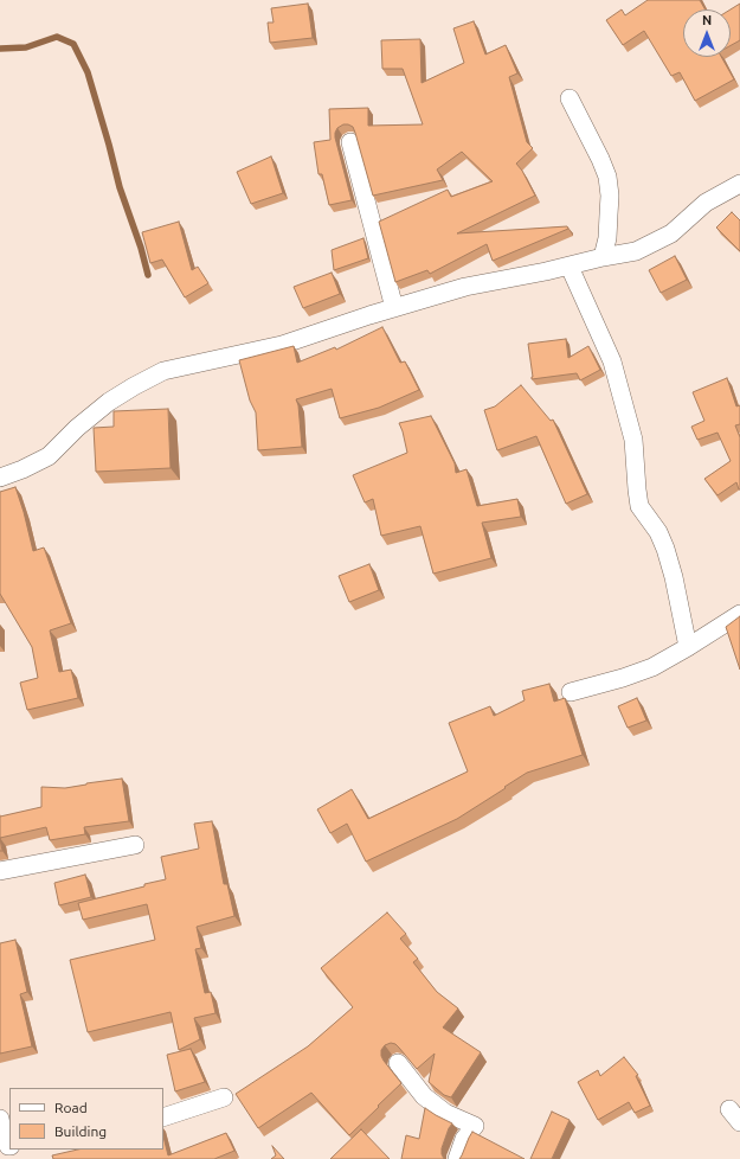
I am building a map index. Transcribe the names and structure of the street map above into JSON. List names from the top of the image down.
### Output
{
  "legend": ["Road", "Building"],
  "north": "top"
}
